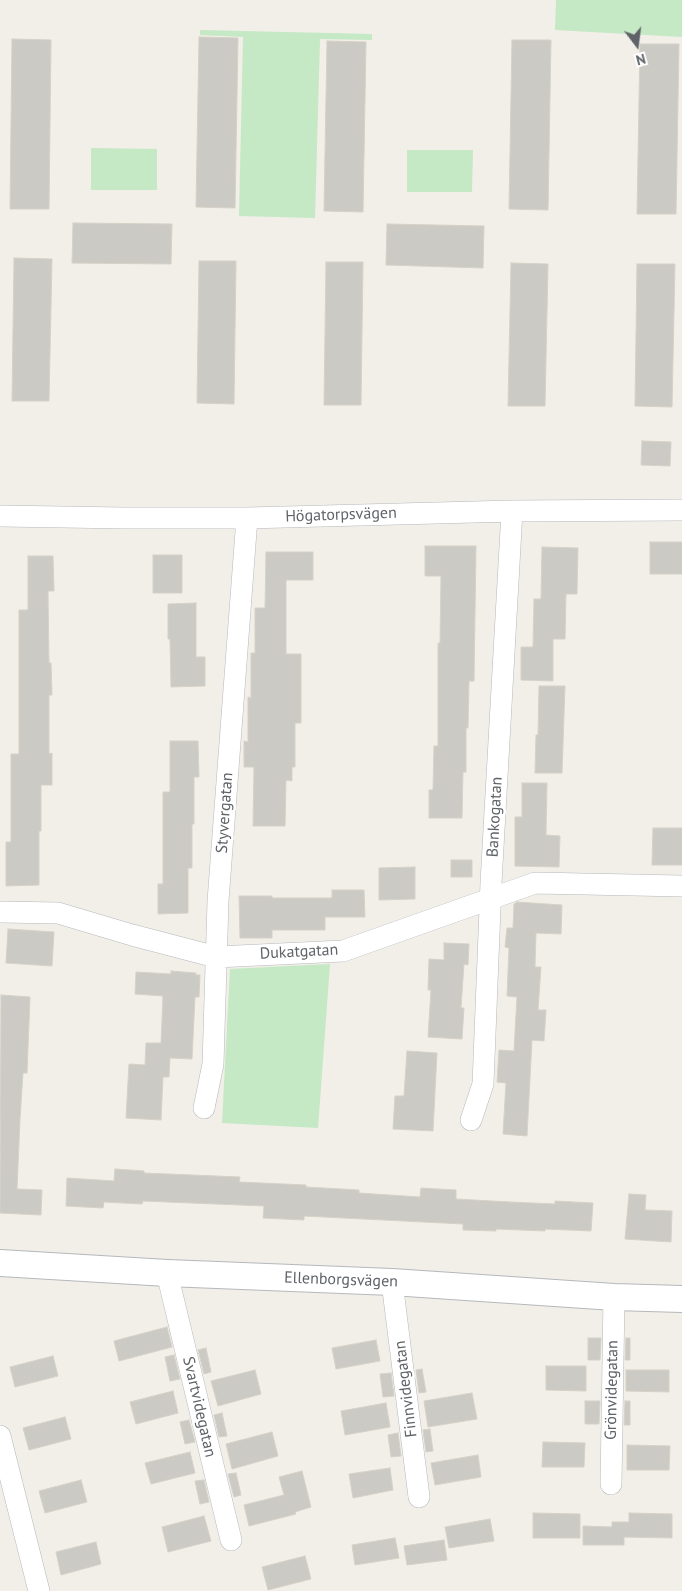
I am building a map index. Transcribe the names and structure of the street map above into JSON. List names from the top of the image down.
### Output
{
  "streets": {
    "street": [
      "Högatorpsvägen",
      "Styvergatan",
      "Bankogatan",
      "Dukatgatan",
      "Ellenborgsvägen",
      "Finnvidegatan",
      "Grönvidegatan",
      "Svartvidegatan"
    ]
  },
  "crossings": [
    ["Högatorpsvägen", "Styvergatan"],
    ["Högatorpsvägen", "Bankogatan"],
    ["Styvergatan", "Dukatgatan"],
    ["Bankogatan", "Dukatgatan"],
    ["Ellenborgsvägen", "Finnvidegatan"],
    ["Ellenborgsvägen", "Grönvidegatan"],
    ["Ellenborgsvägen", "Svartvidegatan"]
  ],
  "north": "bottom"
}
